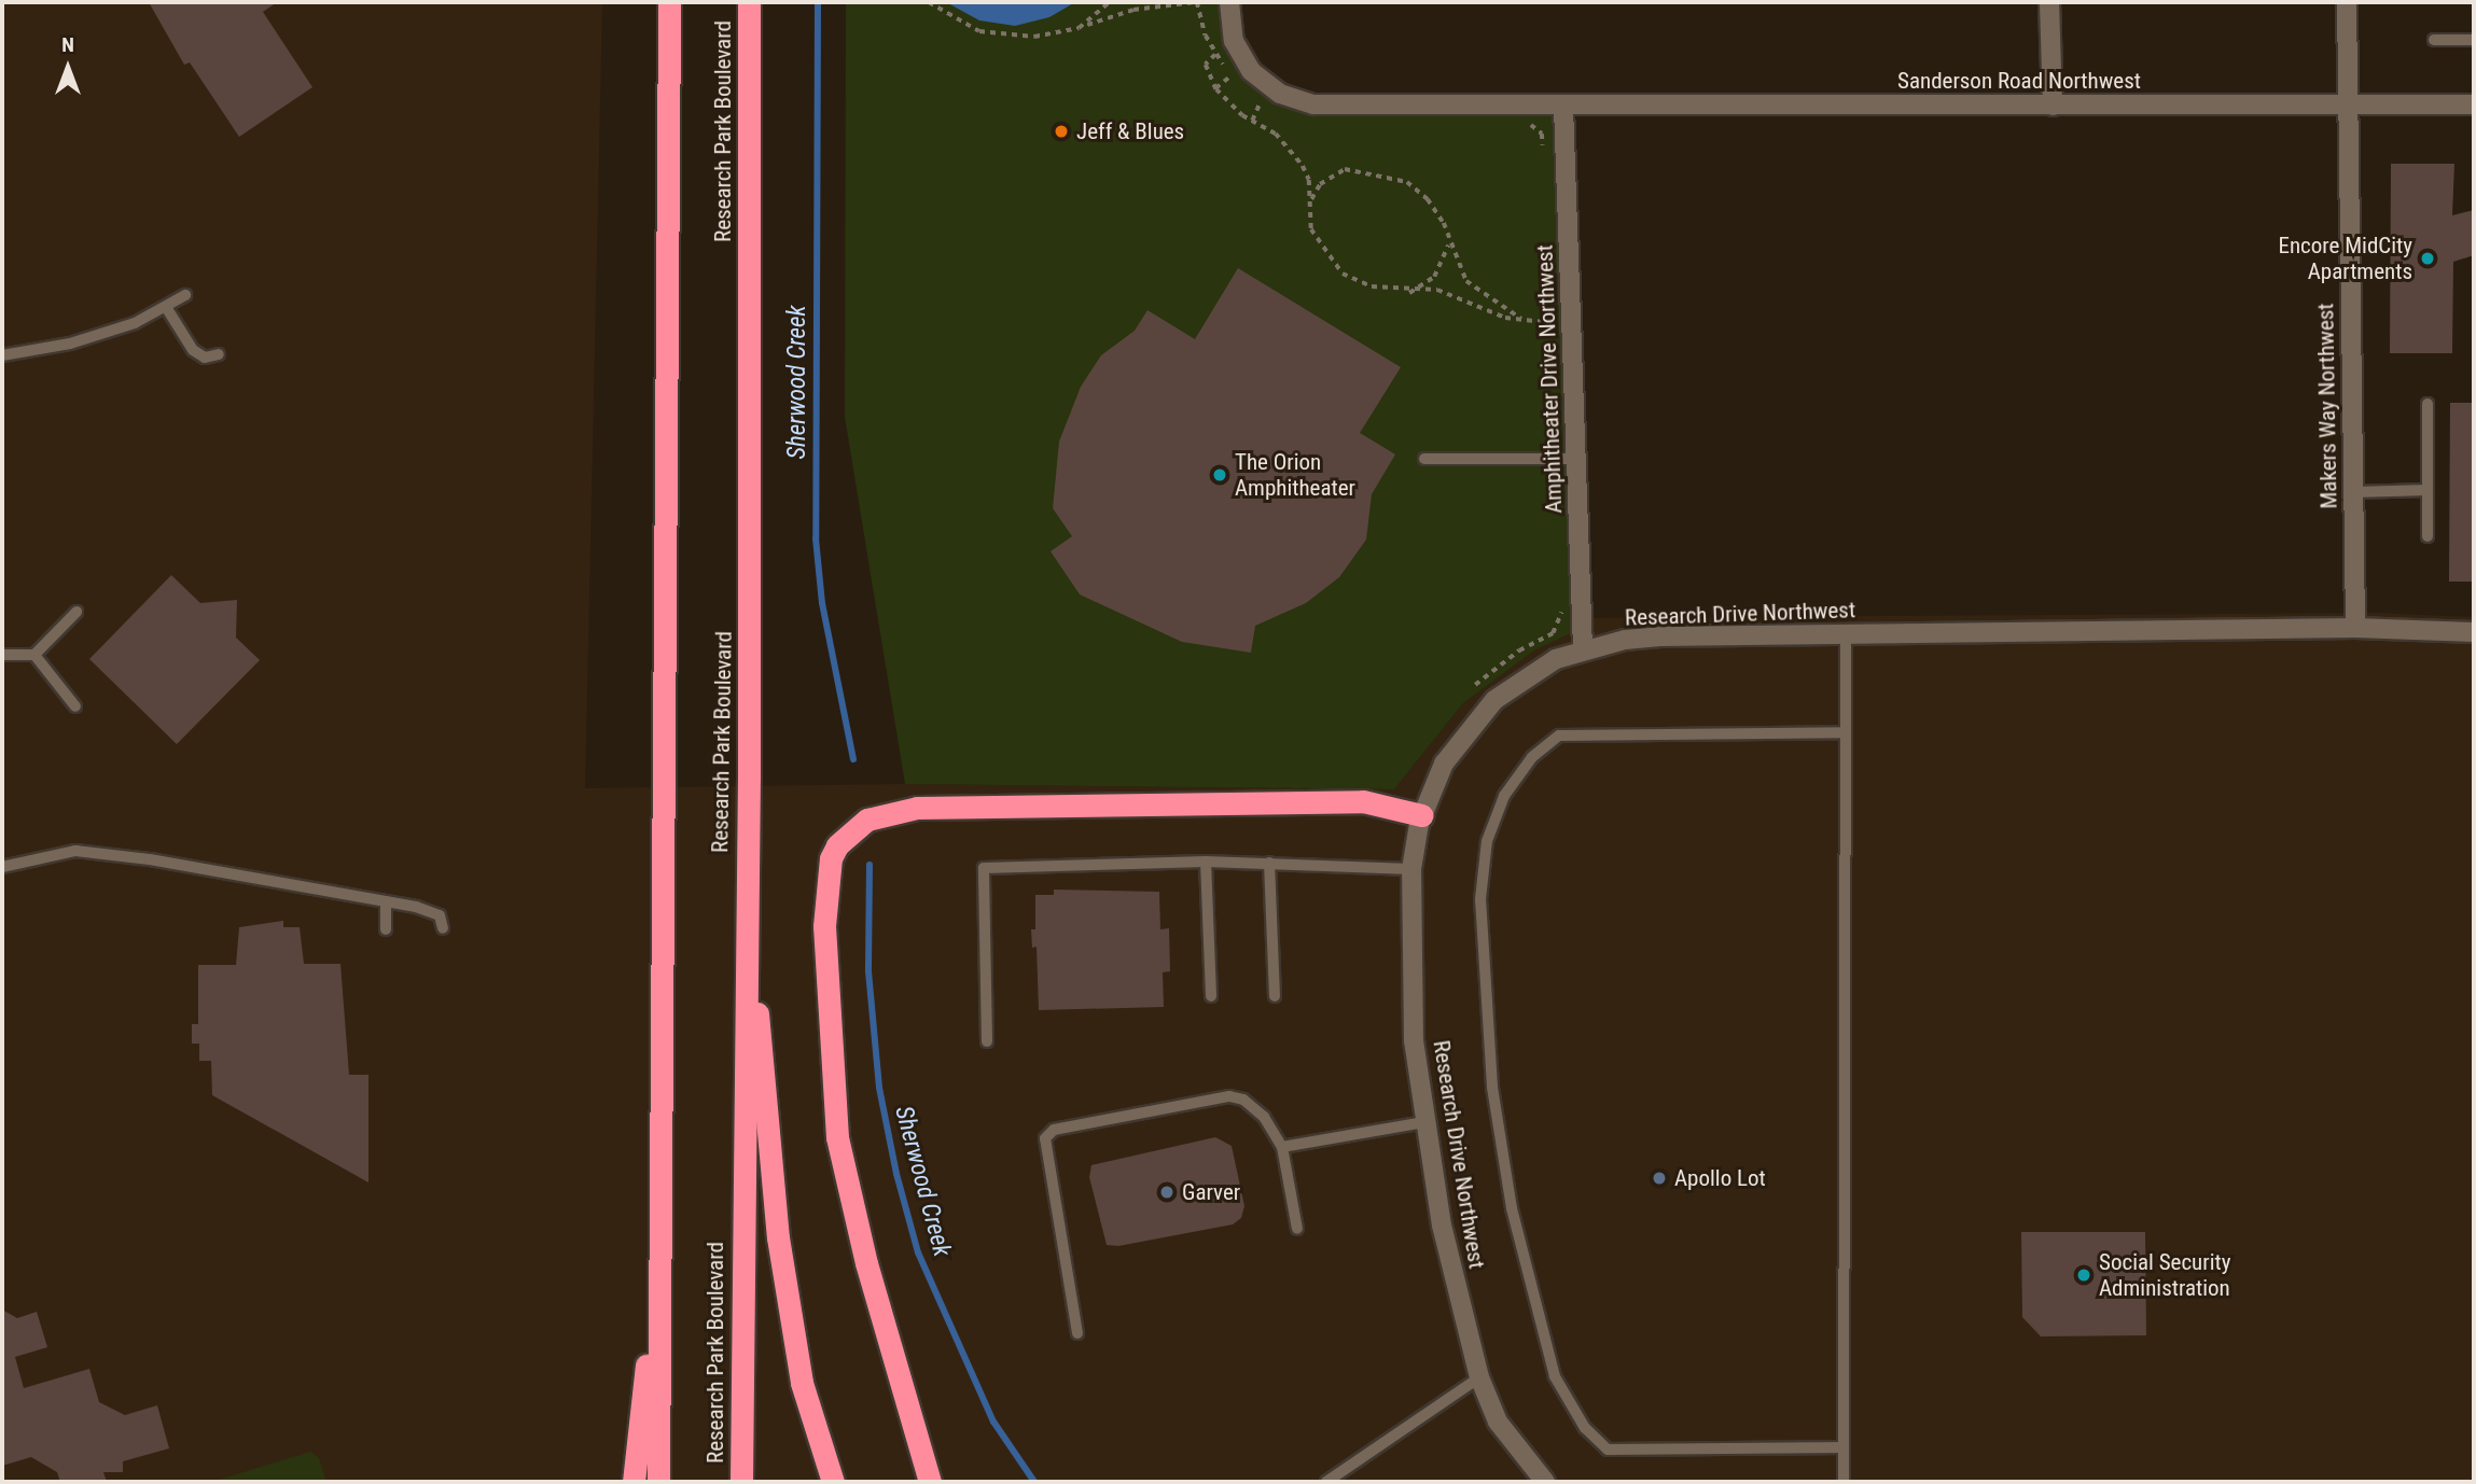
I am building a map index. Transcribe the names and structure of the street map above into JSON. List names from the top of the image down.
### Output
{
  "streets": {
    "highway": ["Research Park Boulevard"],
    "street": [
      "Sanderson Road Northwest",
      "Amphitheater Drive Northwest",
      "Makers Way Northwest",
      "Research Drive Northwest"
    ]
  },
  "crossings": [
    ["Sanderson Road Northwest", "Amphitheater Drive Northwest"],
    ["Sanderson Road Northwest", "Makers Way Northwest"],
    ["Amphitheater Drive Northwest", "Research Drive Northwest"],
    ["Makers Way Northwest", "Research Drive Northwest"]
  ],
  "water": ["Sherwood Creek"],
  "places": [
    "Jeff & Blues",
    "Encore MidCity Apartments",
    "The Orion Amphitheater",
    "Apollo Lot",
    "Garver",
    "Social Security Administration"
  ],
  "north": "top"
}
